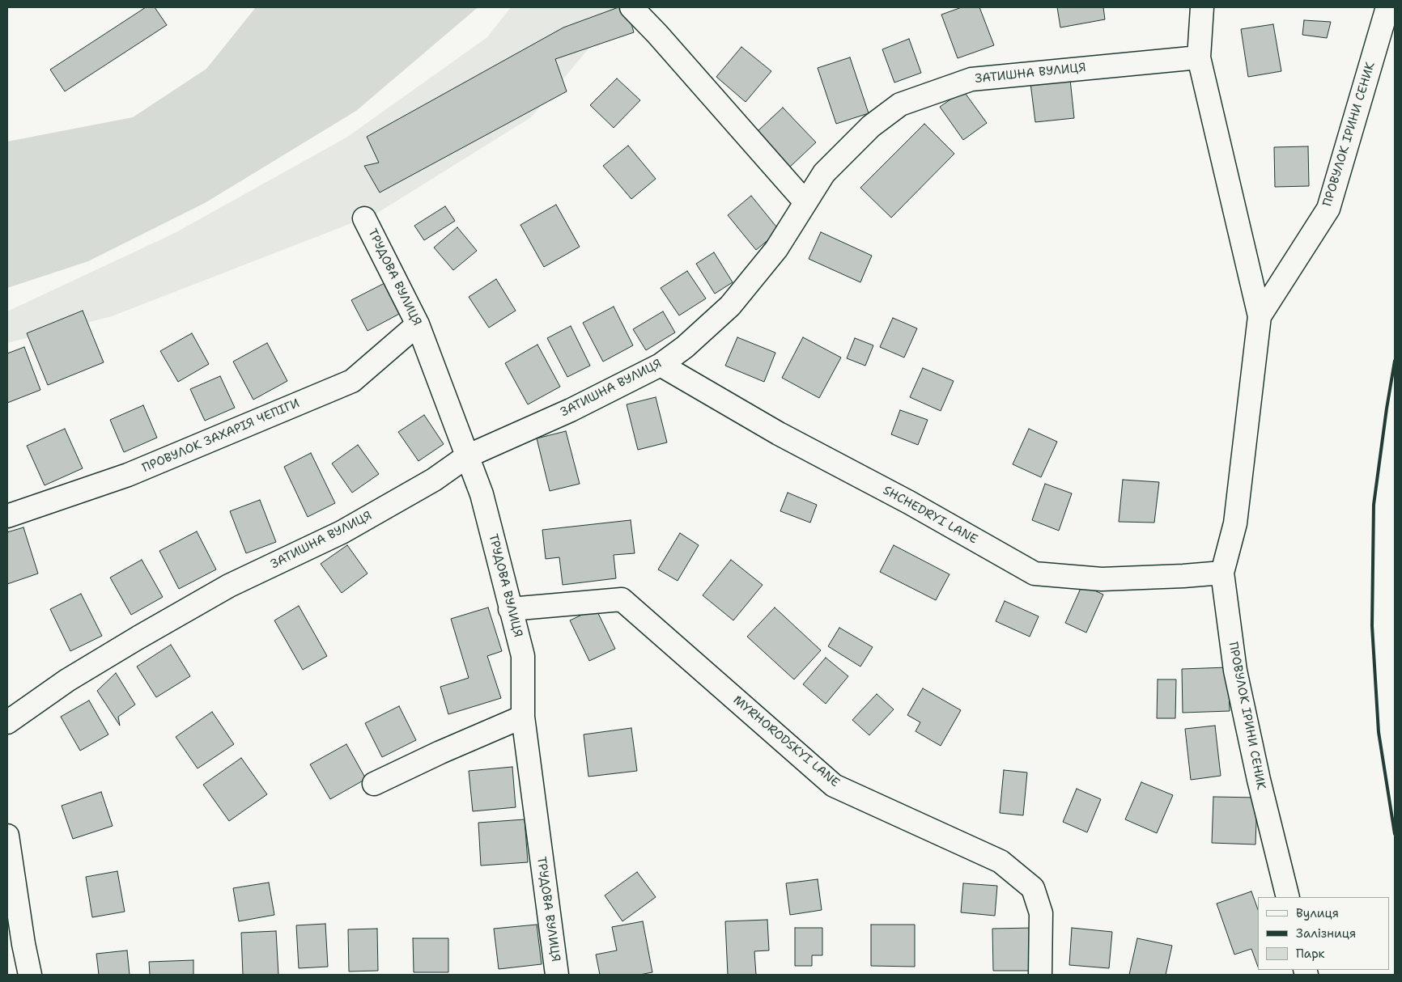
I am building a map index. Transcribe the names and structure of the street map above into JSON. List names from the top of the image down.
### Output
{
  "streets": {
    "street": [
      "ЗАТИШНА ВУЛИЦЯ",
      "ПРОВУЛОК ІРИНИ СЕНИК",
      "ТРУДОВА ВУЛИЦЯ",
      "ПРОВУЛОК ЗАХАРІЯ ЧЕПІГИ",
      "SHCHEDRYI LANE",
      "MYRHORODSKYI LANE"
    ]
  },
  "crossings": [
    ["ЗАТИШНА ВУЛИЦЯ", "ПРОВУЛОК ІРИНИ СЕНИК"],
    ["ЗАТИШНА ВУЛИЦЯ", "ТРУДОВА ВУЛИЦЯ"],
    ["ЗАТИШНА ВУЛИЦЯ", "SHCHEDRYI LANE"],
    ["ПРОВУЛОК ІРИНИ СЕНИК", "SHCHEDRYI LANE"],
    ["ТРУДОВА ВУЛИЦЯ", "ПРОВУЛОК ЗАХАРІЯ ЧЕПІГИ"],
    ["ТРУДОВА ВУЛИЦЯ", "MYRHORODSKYI LANE"]
  ],
  "legend": ["Вулиця", "Залізниця", "Парк"]
}
